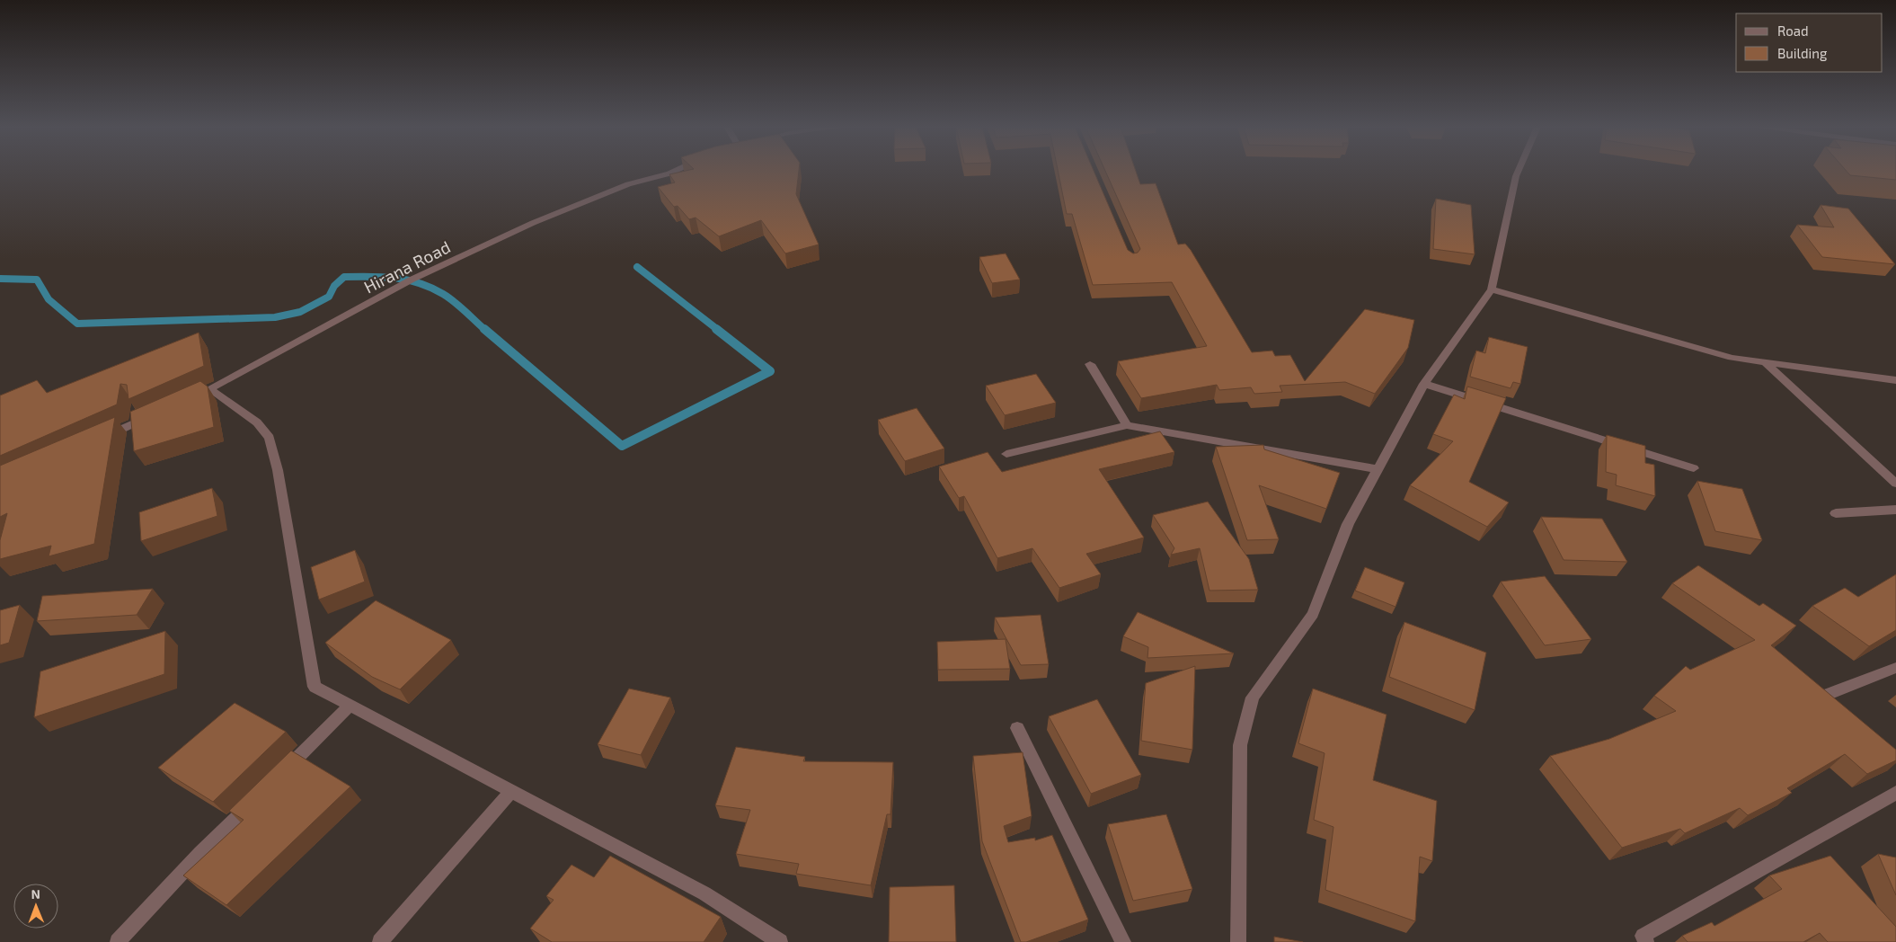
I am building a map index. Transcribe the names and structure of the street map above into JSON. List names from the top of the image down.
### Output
{
  "streets": {
    "street": ["Hirana Road"]
  },
  "legend": ["Road", "Building"],
  "north": "top"
}
